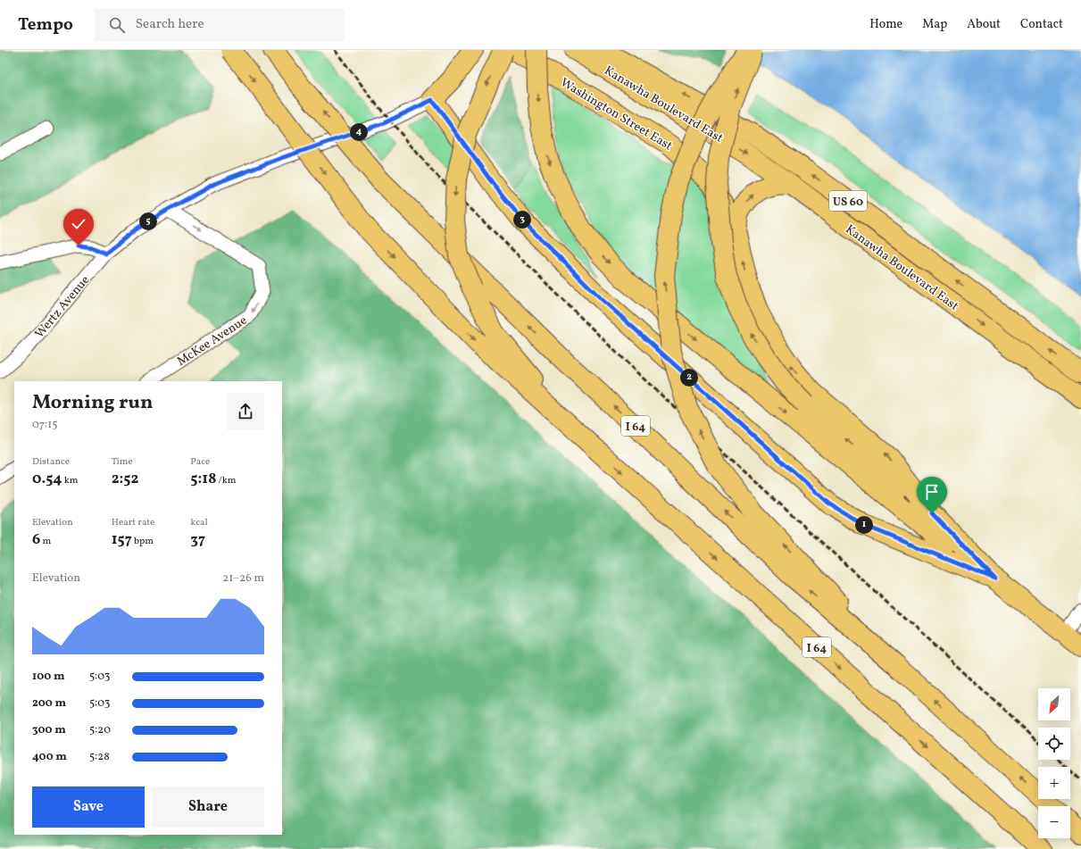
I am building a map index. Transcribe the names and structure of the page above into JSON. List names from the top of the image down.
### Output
{
  "streets": {
    "main road": [
      "Kanawha Boulevard East",
      "Washington Street East",
      "US 60",
      "Wertz Avenue",
      "I 64"
    ],
    "street": ["McKee Avenue"]
  },
  "crossings": [
    ["Washington Street East", "Wertz Avenue"],
    ["Wertz Avenue", "McKee Avenue"]
  ],
  "north": "bottom left",
  "page": {
    "header": "Tempo",
    "search": "Search here",
    "nav": [
      "Home",
      "Map",
      "About",
      "Contact"
    ],
    "pins": [
      "4",
      "3",
      "5",
      "2",
      "1"
    ],
    "heading": ["Morning run", "07:15"],
    "stats": [
      ["Distance", "0.54 km"],
      ["Time", "2:52"],
      ["Pace", "5:18 /km"],
      ["Elevation", "6 m"],
      ["Heart rate", "157 bpm"],
      ["kcal", "37"]
    ],
    "chart": ["Elevation", "21–26 m"],
    "list": [
      {
        "name": "100 m",
        "note": "5:03"
      },
      {
        "name": "200 m",
        "note": "5:03"
      },
      {
        "name": "300 m",
        "note": "5:20"
      },
      {
        "name": "400 m",
        "note": "5:28"
      }
    ],
    "map_buttons": ["+", "−"],
    "buttons": ["Save", "Share"]
  }
}
